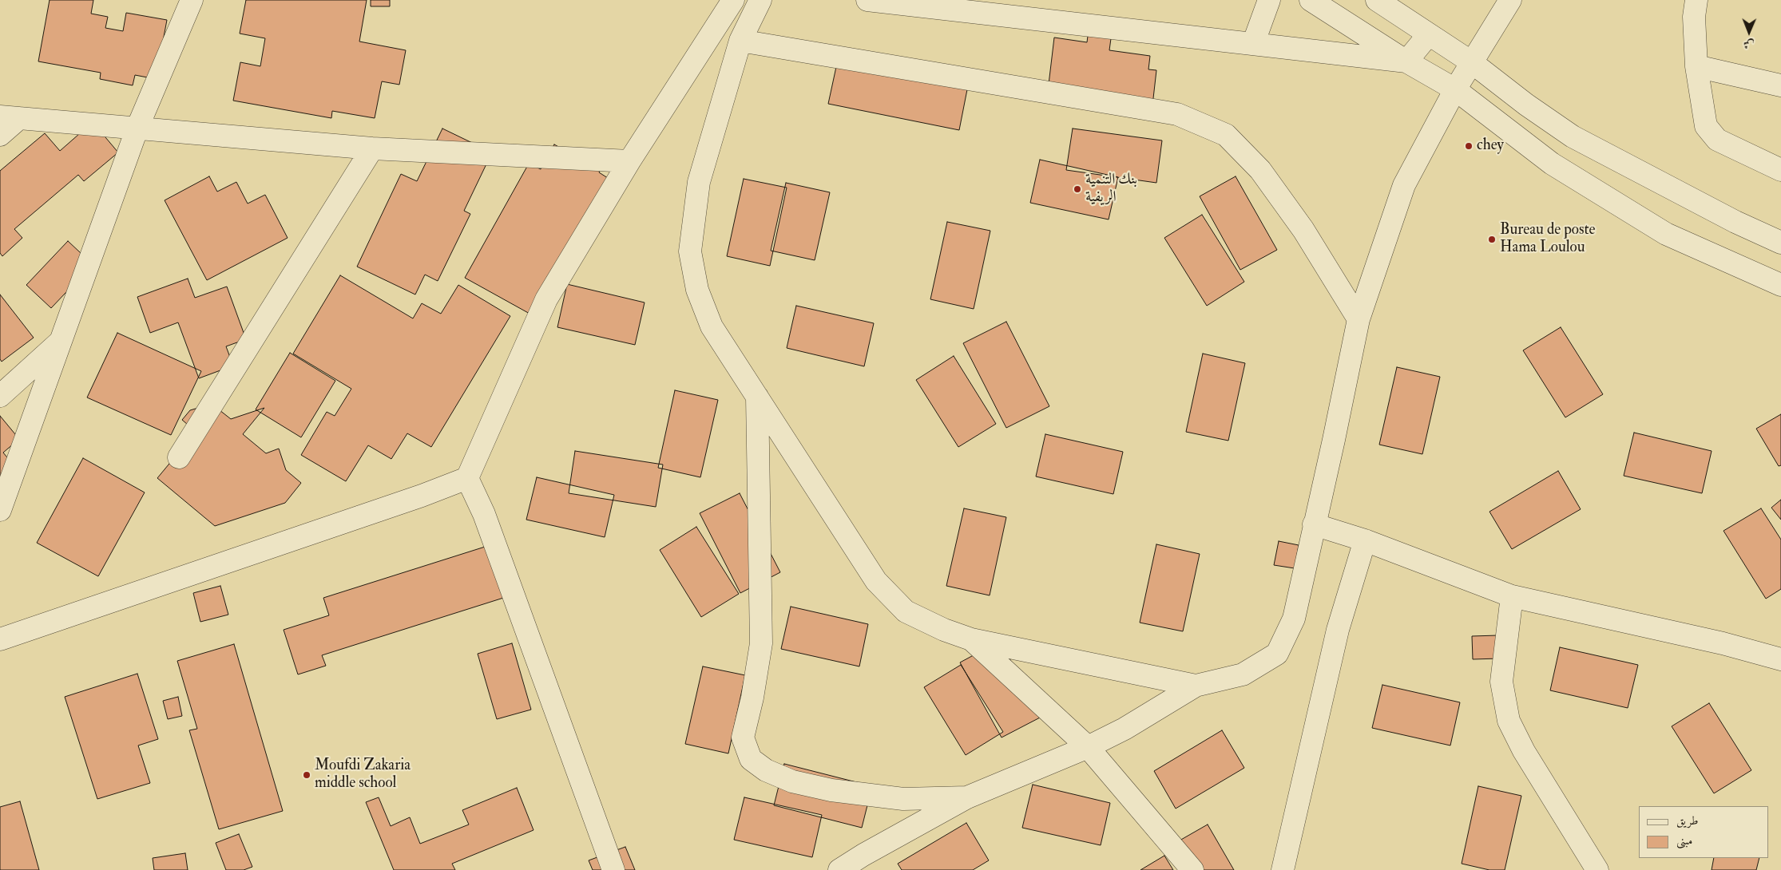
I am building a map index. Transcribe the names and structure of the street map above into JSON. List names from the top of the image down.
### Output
{
  "places": [
    "chey",
    "بنك التنمية الريفية",
    "Bureau de poste Hama Loulou",
    "Moufdi Zakaria middle school"
  ],
  "legend": ["طريق", "مبنى"],
  "north": "bottom"
}
